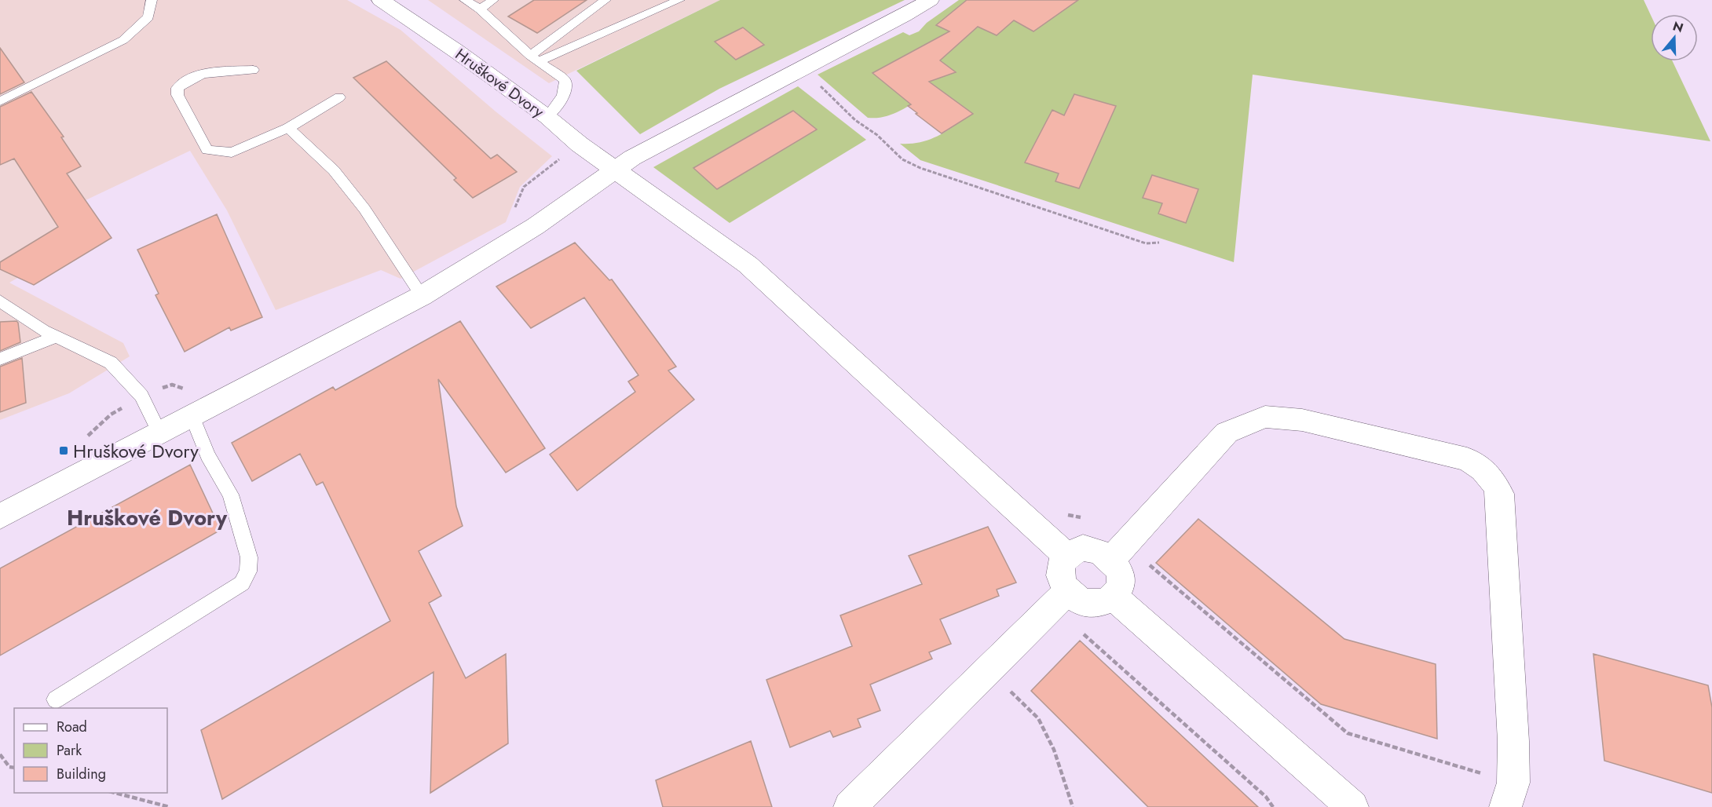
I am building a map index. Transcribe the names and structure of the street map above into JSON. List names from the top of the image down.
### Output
{
  "streets": {
    "street": ["Hruškové Dvory"]
  },
  "districts": ["Hruškové Dvory"],
  "places": {
    "transit": ["Hruškové Dvory"]
  },
  "legend": ["Road", "Park", "Building"],
  "north": "top"
}
